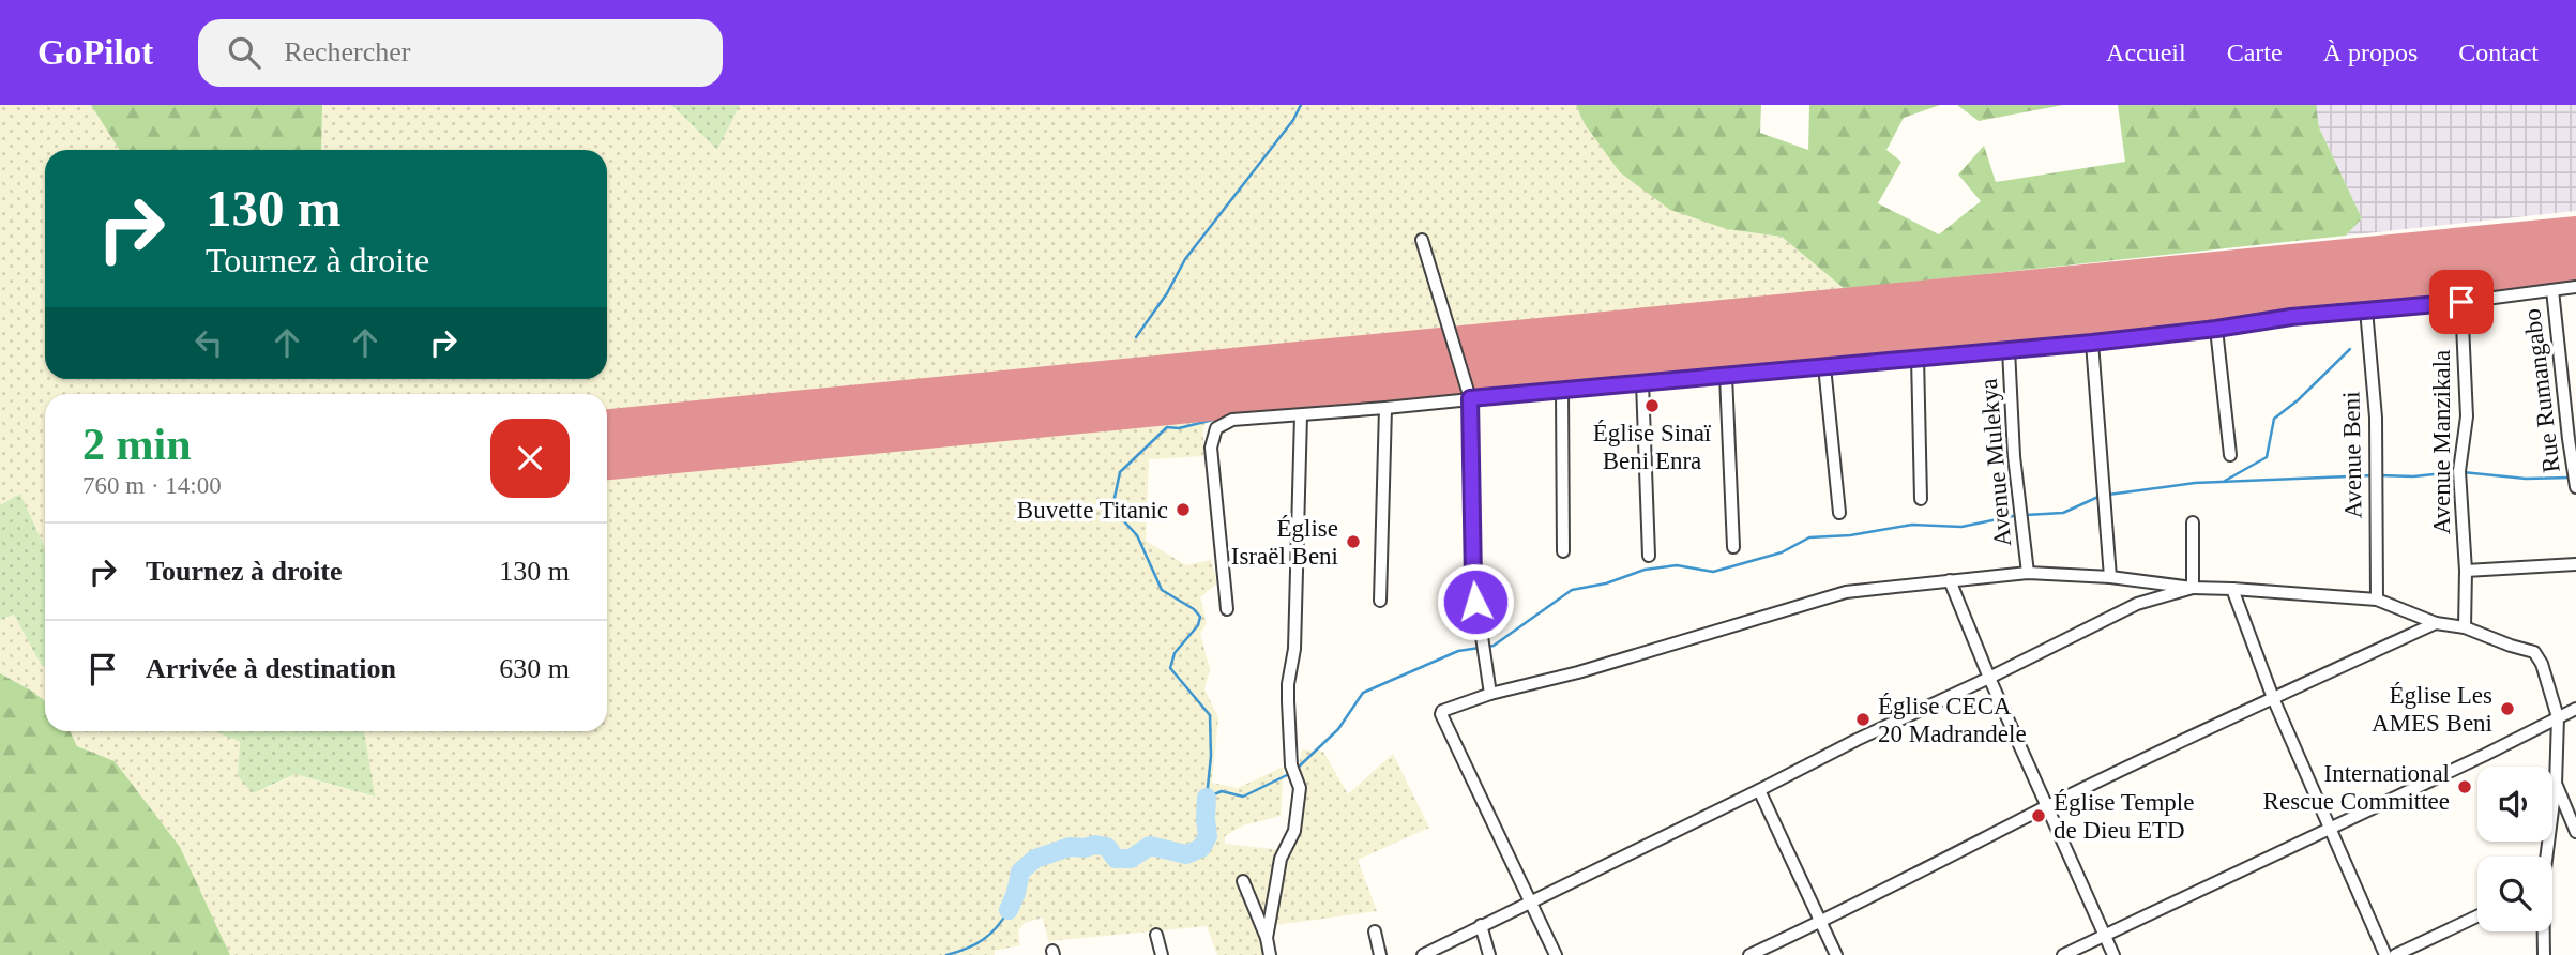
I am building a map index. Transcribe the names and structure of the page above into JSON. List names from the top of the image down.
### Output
{
  "streets": {
    "street": [
      "Rue Rumangabo",
      "Avenue Manzikala",
      "Avenue Beni",
      "Avenue Mulekya"
    ]
  },
  "places": [
    "Église Sinaï Beni Enra",
    "Buvette Titanic",
    "Église Israël Beni",
    "Église Les AMES Beni",
    "Église CECA 20 Madrandele",
    "International Rescue Committee",
    "Église Temple de Dieu ETD"
  ],
  "page": {
    "header": "GoPilot",
    "search": "Rechercher",
    "nav": [
      "Accueil",
      "Carte",
      "À propos",
      "Contact"
    ],
    "turn": ["130 m", "Tournez à droite"],
    "heading": ["2 min", "760 m · 14:00"],
    "list": [
      {
        "name": "Tournez à droite",
        "value": "130 m"
      },
      {
        "name": "Arrivée à destination",
        "value": "630 m"
      }
    ]
  }
}
